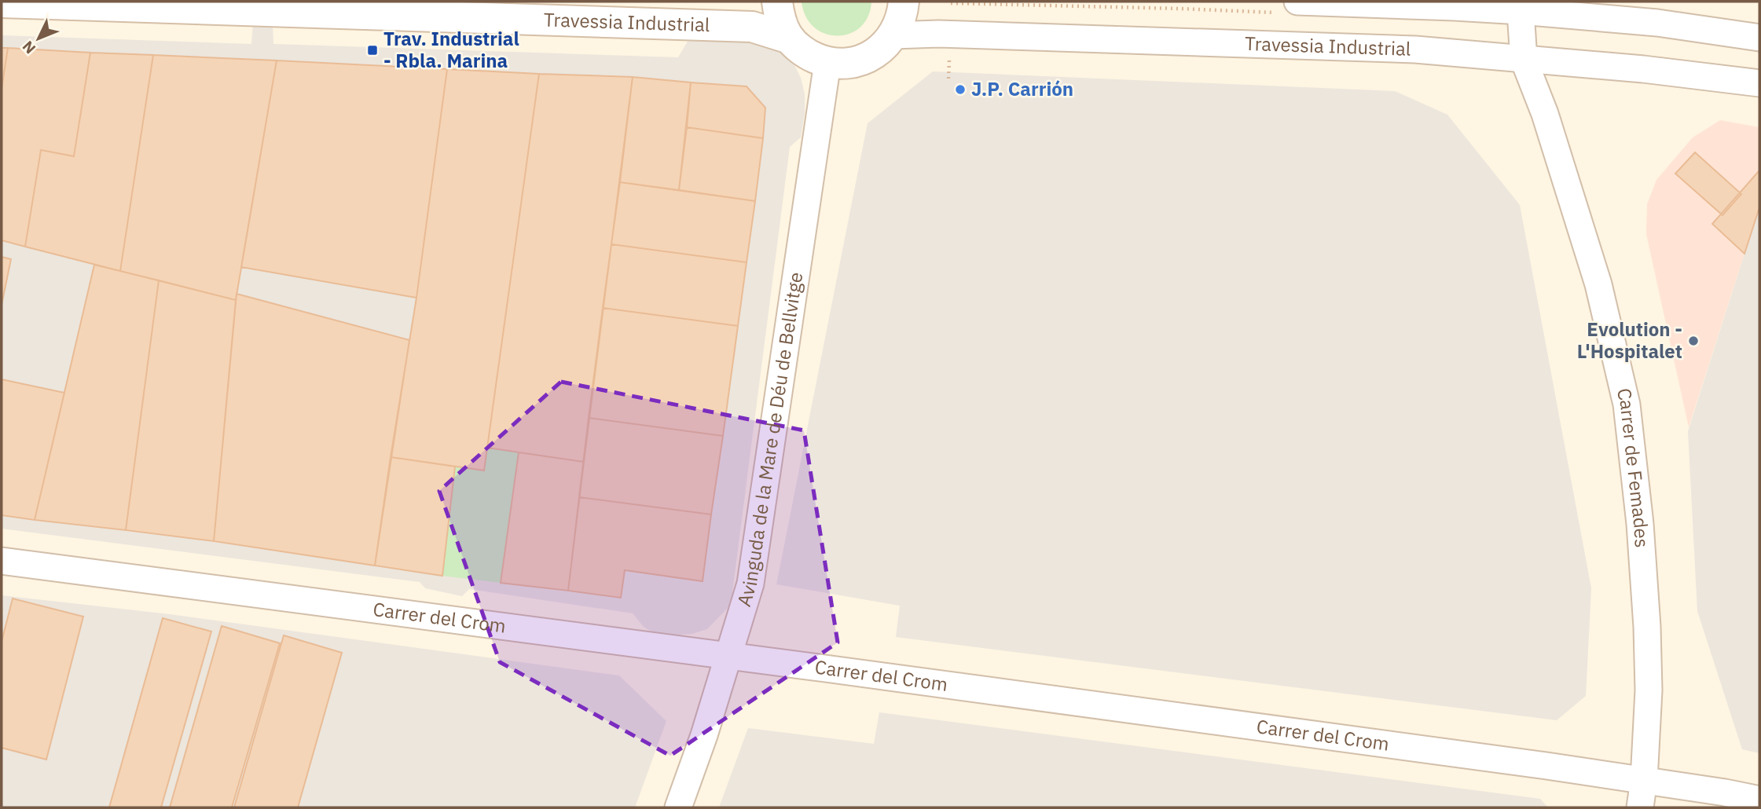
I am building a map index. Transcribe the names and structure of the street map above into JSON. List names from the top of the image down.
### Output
{
  "streets": {
    "street": [
      "Travessia Industrial",
      "Avinguda de la Mare de Déu de Bellvitge",
      "Carrer de Femades",
      "Carrer del Crom"
    ]
  },
  "crossings": [
    ["Travessia Industrial", "Carrer de Femades"],
    ["Avinguda de la Mare de Déu de Bellvitge", "Carrer del Crom"],
    ["Carrer de Femades", "Carrer del Crom"]
  ],
  "places": {
    "transit": ["Trav. Industrial - Rbla. Marina"],
    "other": ["J.P. Carrión", "Evolution - L'Hospitalet"]
  },
  "north": "bottom left"
}
